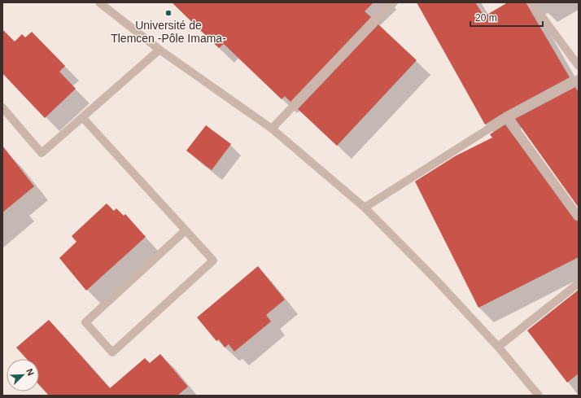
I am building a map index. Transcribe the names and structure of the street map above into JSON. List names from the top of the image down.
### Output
{
  "places": ["Université de Tlemcen -Pôle Imama-"],
  "scale_bar": "20 m",
  "north": "top right"
}
